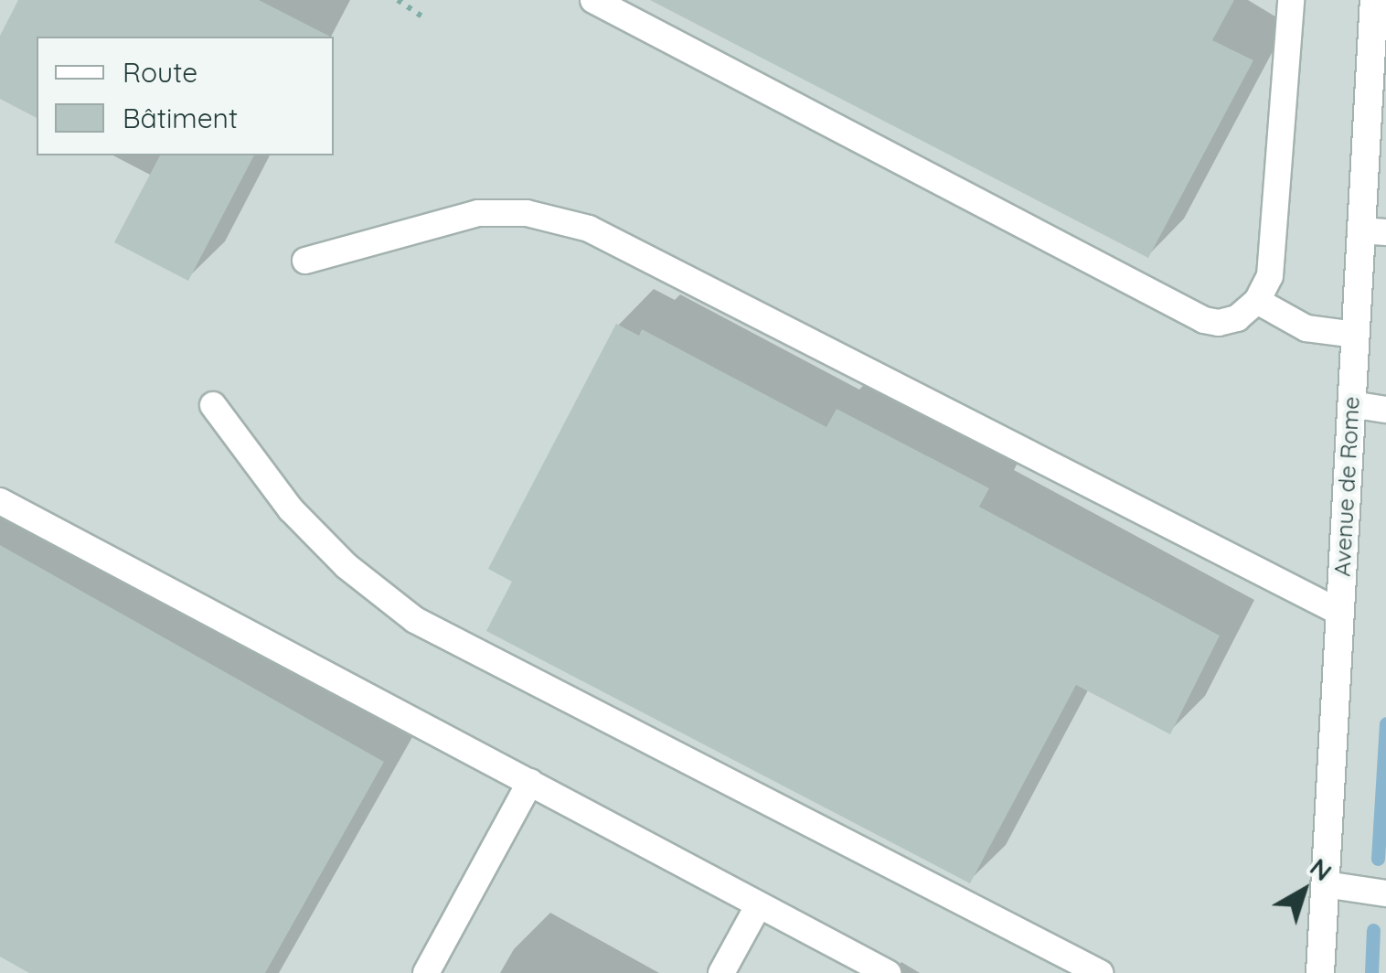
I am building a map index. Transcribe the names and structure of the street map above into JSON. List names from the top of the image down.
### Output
{
  "streets": {
    "street": ["Avenue de Rome"]
  },
  "legend": ["Route", "Bâtiment"],
  "north": "top right"
}
